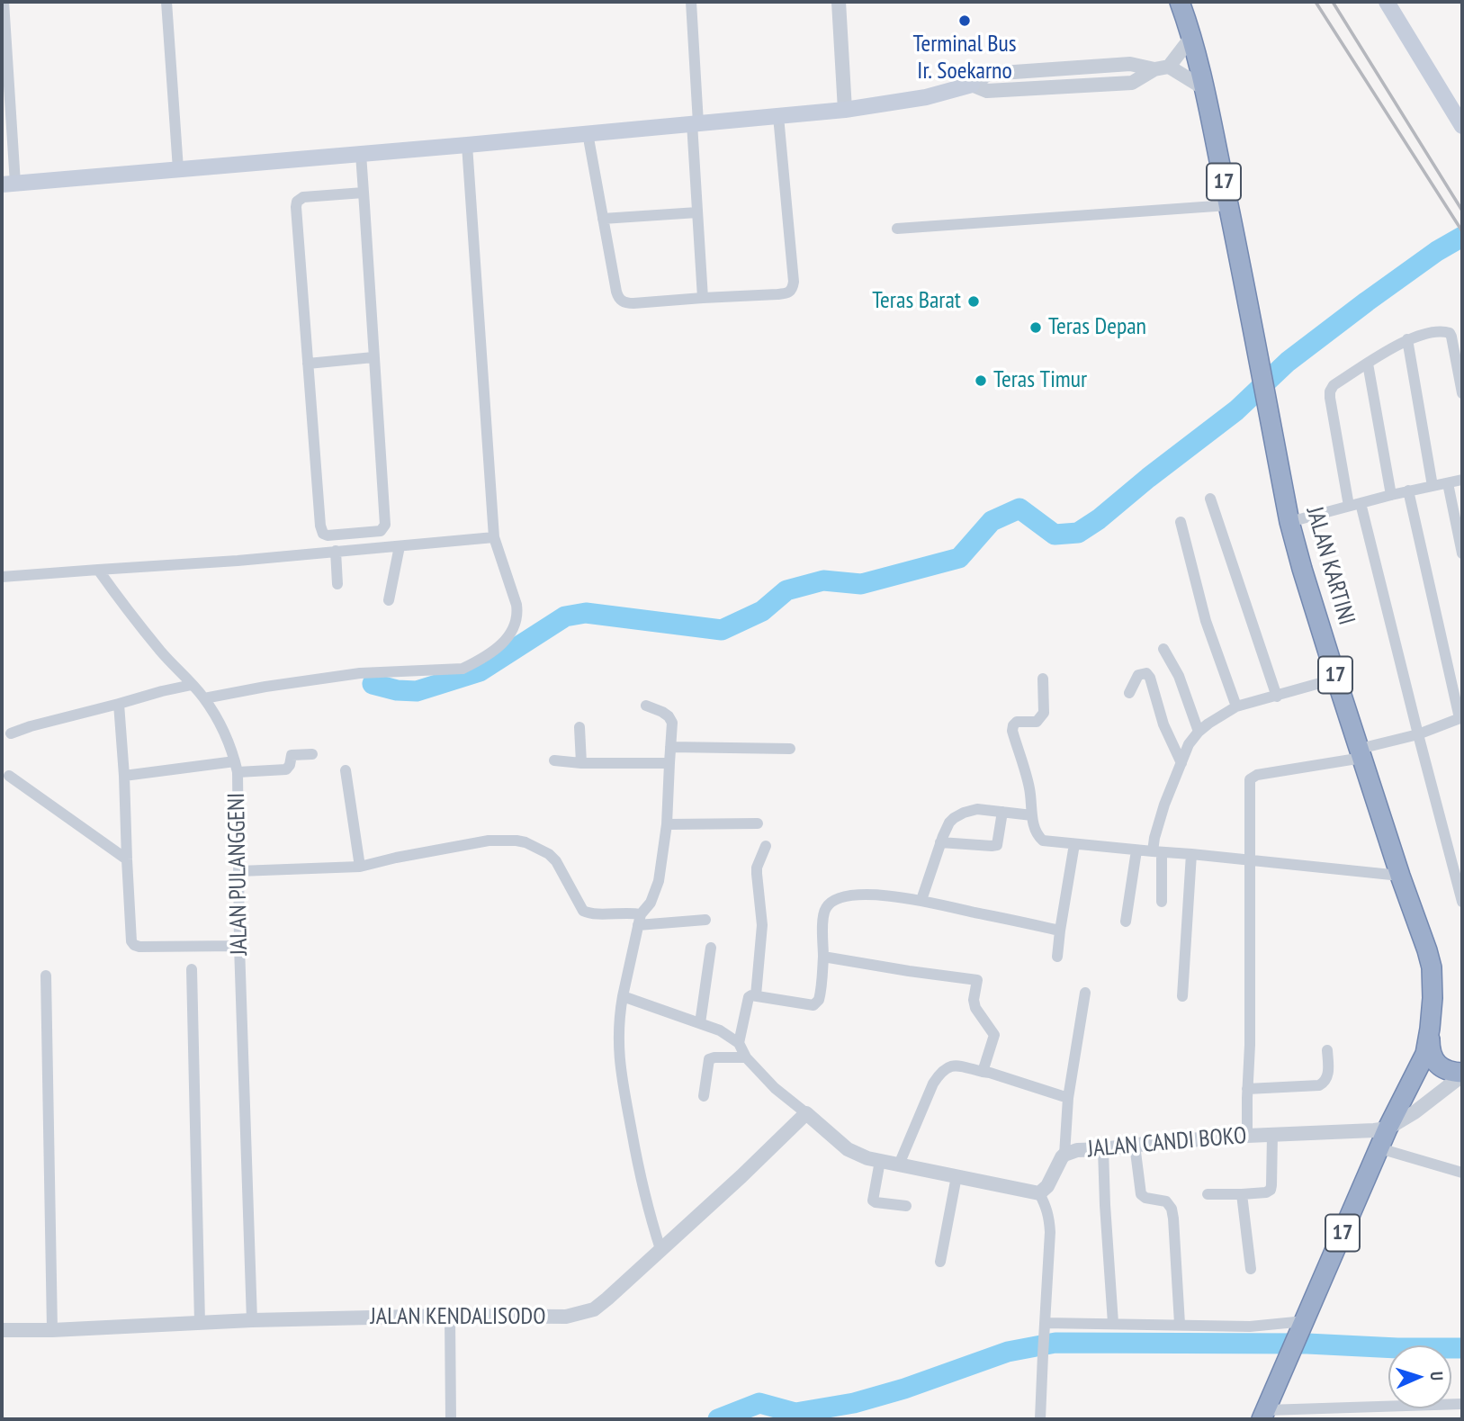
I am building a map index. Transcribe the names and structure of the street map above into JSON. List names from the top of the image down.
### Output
{
  "streets": {
    "highway": ["17", "JALAN KARTINI"],
    "street": ["JALAN PULANGGENI", "JALAN CANDI BOKO", "JALAN KENDALISODO"]
  },
  "crossings": [
    ["17", "JALAN KARTINI"],
    ["17", "JALAN CANDI BOKO"],
    ["JALAN KARTINI", "JALAN CANDI BOKO"],
    ["JALAN PULANGGENI", "JALAN KENDALISODO"]
  ],
  "places": [
    "Terminal Bus Ir. Soekarno",
    "Teras Barat",
    "Teras Depan",
    "Teras Timur"
  ],
  "north": "right"
}
